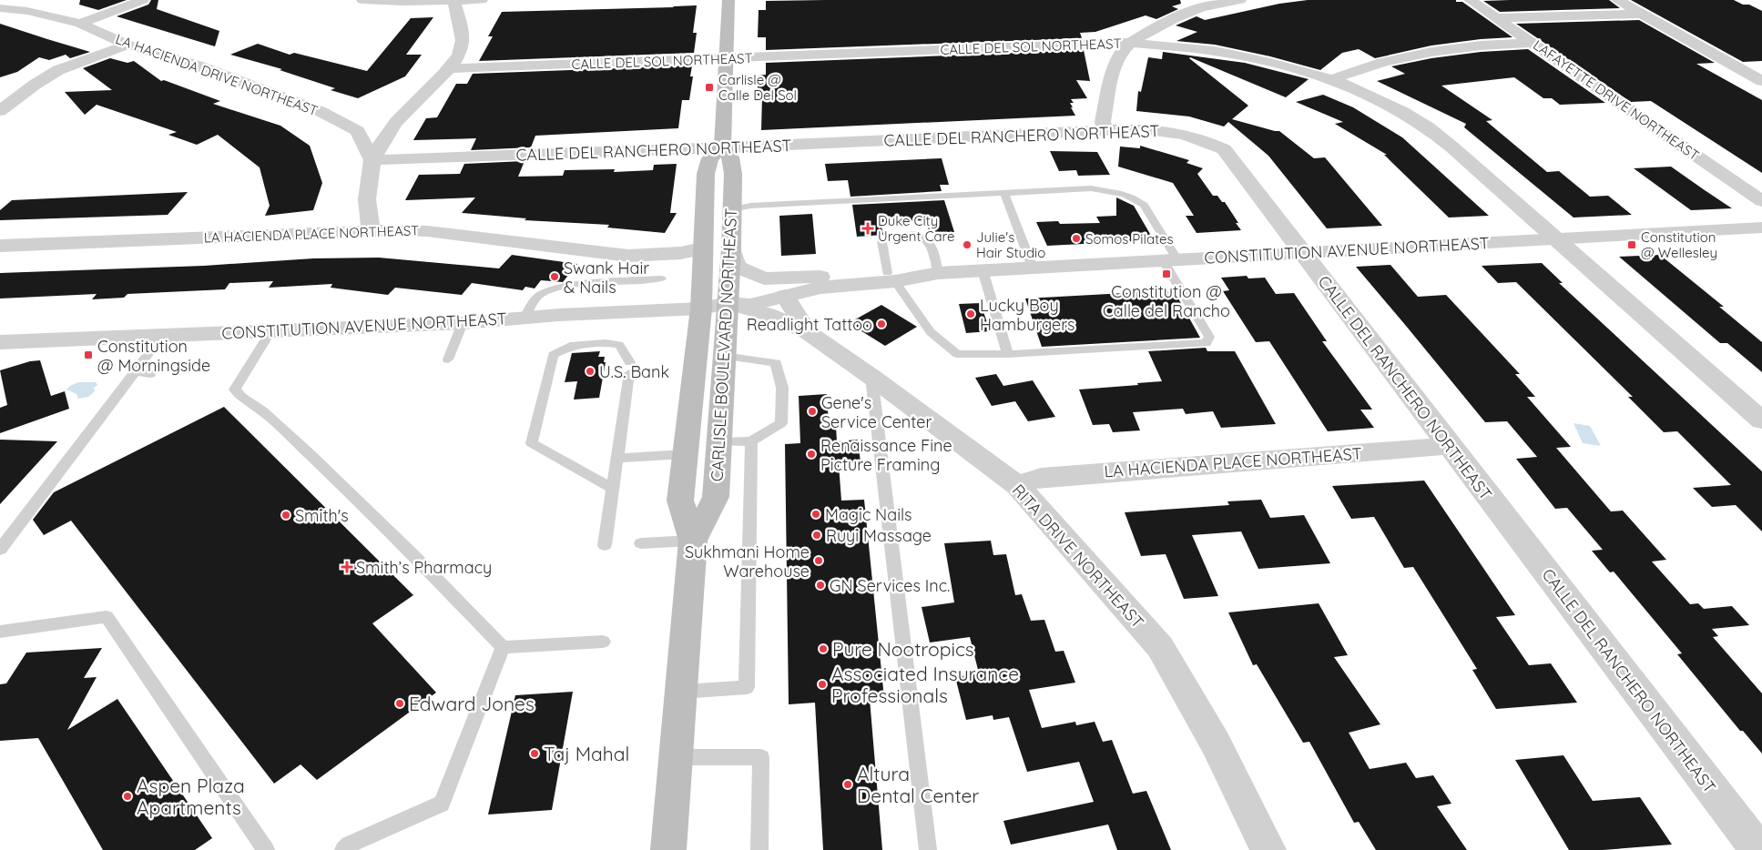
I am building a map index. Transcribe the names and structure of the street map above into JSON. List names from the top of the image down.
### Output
{
  "streets": {
    "main road": ["CARLISLE BOULEVARD NORTHEAST"],
    "street": [
      "CALLE DEL SOL NORTHEAST",
      "LA HACIENDA DRIVE NORTHEAST",
      "LAFAYETTE DRIVE NORTHEAST",
      "CALLE DEL RANCHERO NORTHEAST",
      "LA HACIENDA PLACE NORTHEAST",
      "CONSTITUTION AVENUE NORTHEAST",
      "RITA DRIVE NORTHEAST"
    ]
  },
  "crossings": [
    ["CALLE DEL SOL NORTHEAST", "CONSTITUTION AVENUE NORTHEAST"],
    ["LA HACIENDA DRIVE NORTHEAST", "CALLE DEL RANCHERO NORTHEAST"],
    ["CALLE DEL RANCHERO NORTHEAST", "LA HACIENDA PLACE NORTHEAST"],
    ["CALLE DEL RANCHERO NORTHEAST", "CONSTITUTION AVENUE NORTHEAST"],
    ["CALLE DEL RANCHERO NORTHEAST", "CARLISLE BOULEVARD NORTHEAST"],
    ["LA HACIENDA PLACE NORTHEAST", "CARLISLE BOULEVARD NORTHEAST"],
    ["LA HACIENDA PLACE NORTHEAST", "RITA DRIVE NORTHEAST"],
    ["CONSTITUTION AVENUE NORTHEAST", "CARLISLE BOULEVARD NORTHEAST"],
    ["CONSTITUTION AVENUE NORTHEAST", "RITA DRIVE NORTHEAST"],
    ["CARLISLE BOULEVARD NORTHEAST", "RITA DRIVE NORTHEAST"]
  ],
  "places": {
    "transit": [
      "Carlisle @ Calle Del Sol",
      "Constitution @ Wellesley",
      "Constitution @ Calle del Rancho",
      "Constitution @ Morningside"
    ],
    "health": ["Duke City Urgent Care", "Smith’s Pharmacy"],
    "other": [
      "Somos Pilates",
      "Julie's Hair Studio",
      "Swank Hair & Nails",
      "Lucky Boy Hamburgers",
      "Readlight Tattoo",
      "U.S. Bank",
      "Gene's Service Center",
      "Renaissance Fine Picture Framing",
      "Magic Nails",
      "Smith's",
      "Ruyi Massage",
      "Sukhmani Home Warehouse",
      "GN Services Inc.",
      "Pure Nootropics",
      "Associated Insurance Professionals",
      "Edward Jones",
      "Taj Mahal",
      "Altura Dental Center",
      "Aspen Plaza Apartments"
    ]
  }
}
